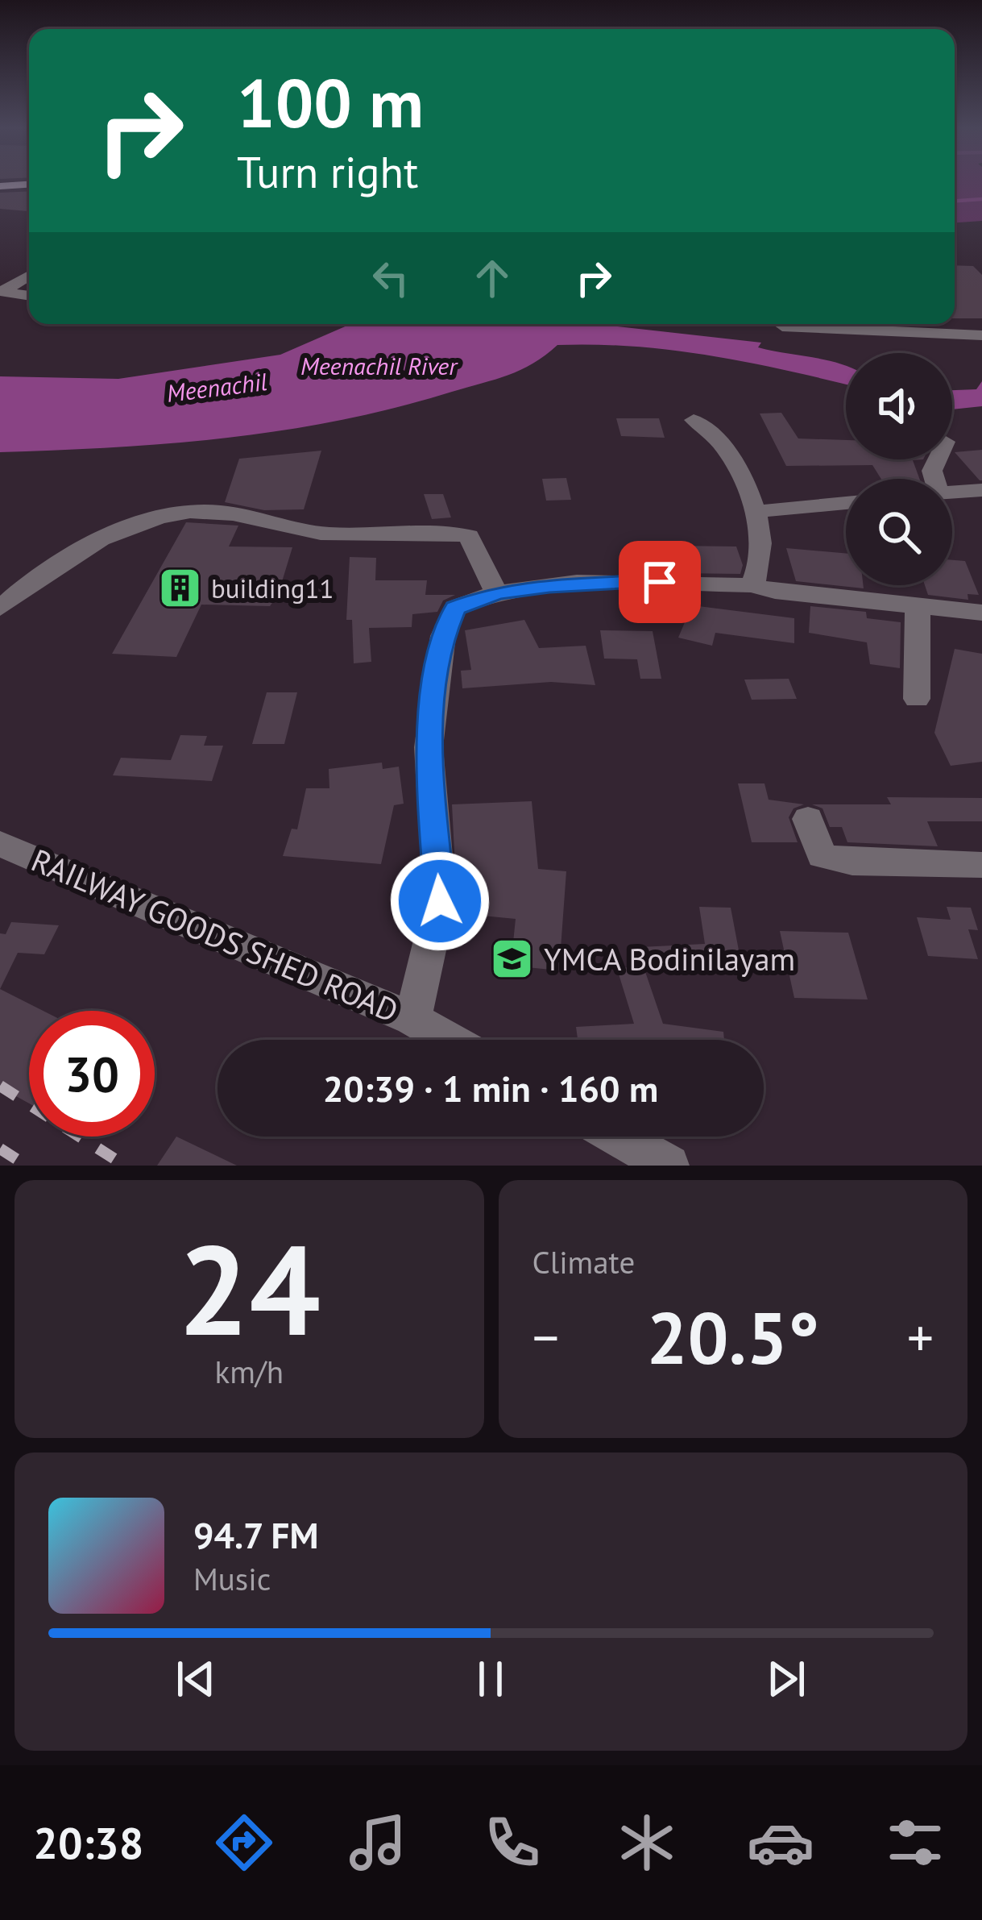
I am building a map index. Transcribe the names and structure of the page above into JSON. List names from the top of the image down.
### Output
{
  "streets": {
    "street": ["RAILWAY GOODS SHED ROAD"]
  },
  "water": ["Meenachil River", "Meenachil"],
  "places": {
    "building": ["building11"],
    "school or university": ["YMCA Bodinilayam"]
  },
  "page": {
    "turn": ["100 m", "Turn right"],
    "limit": "30",
    "trip": "20:39 · 1 min · 160 m",
    "tile": [
      ["24", "km/h"],
      "Climate"
    ],
    "heat": ["−", "20.5°", "+"],
    "song": ["94.7 FM", "Music"],
    "tabs": "20:38"
  }
}
